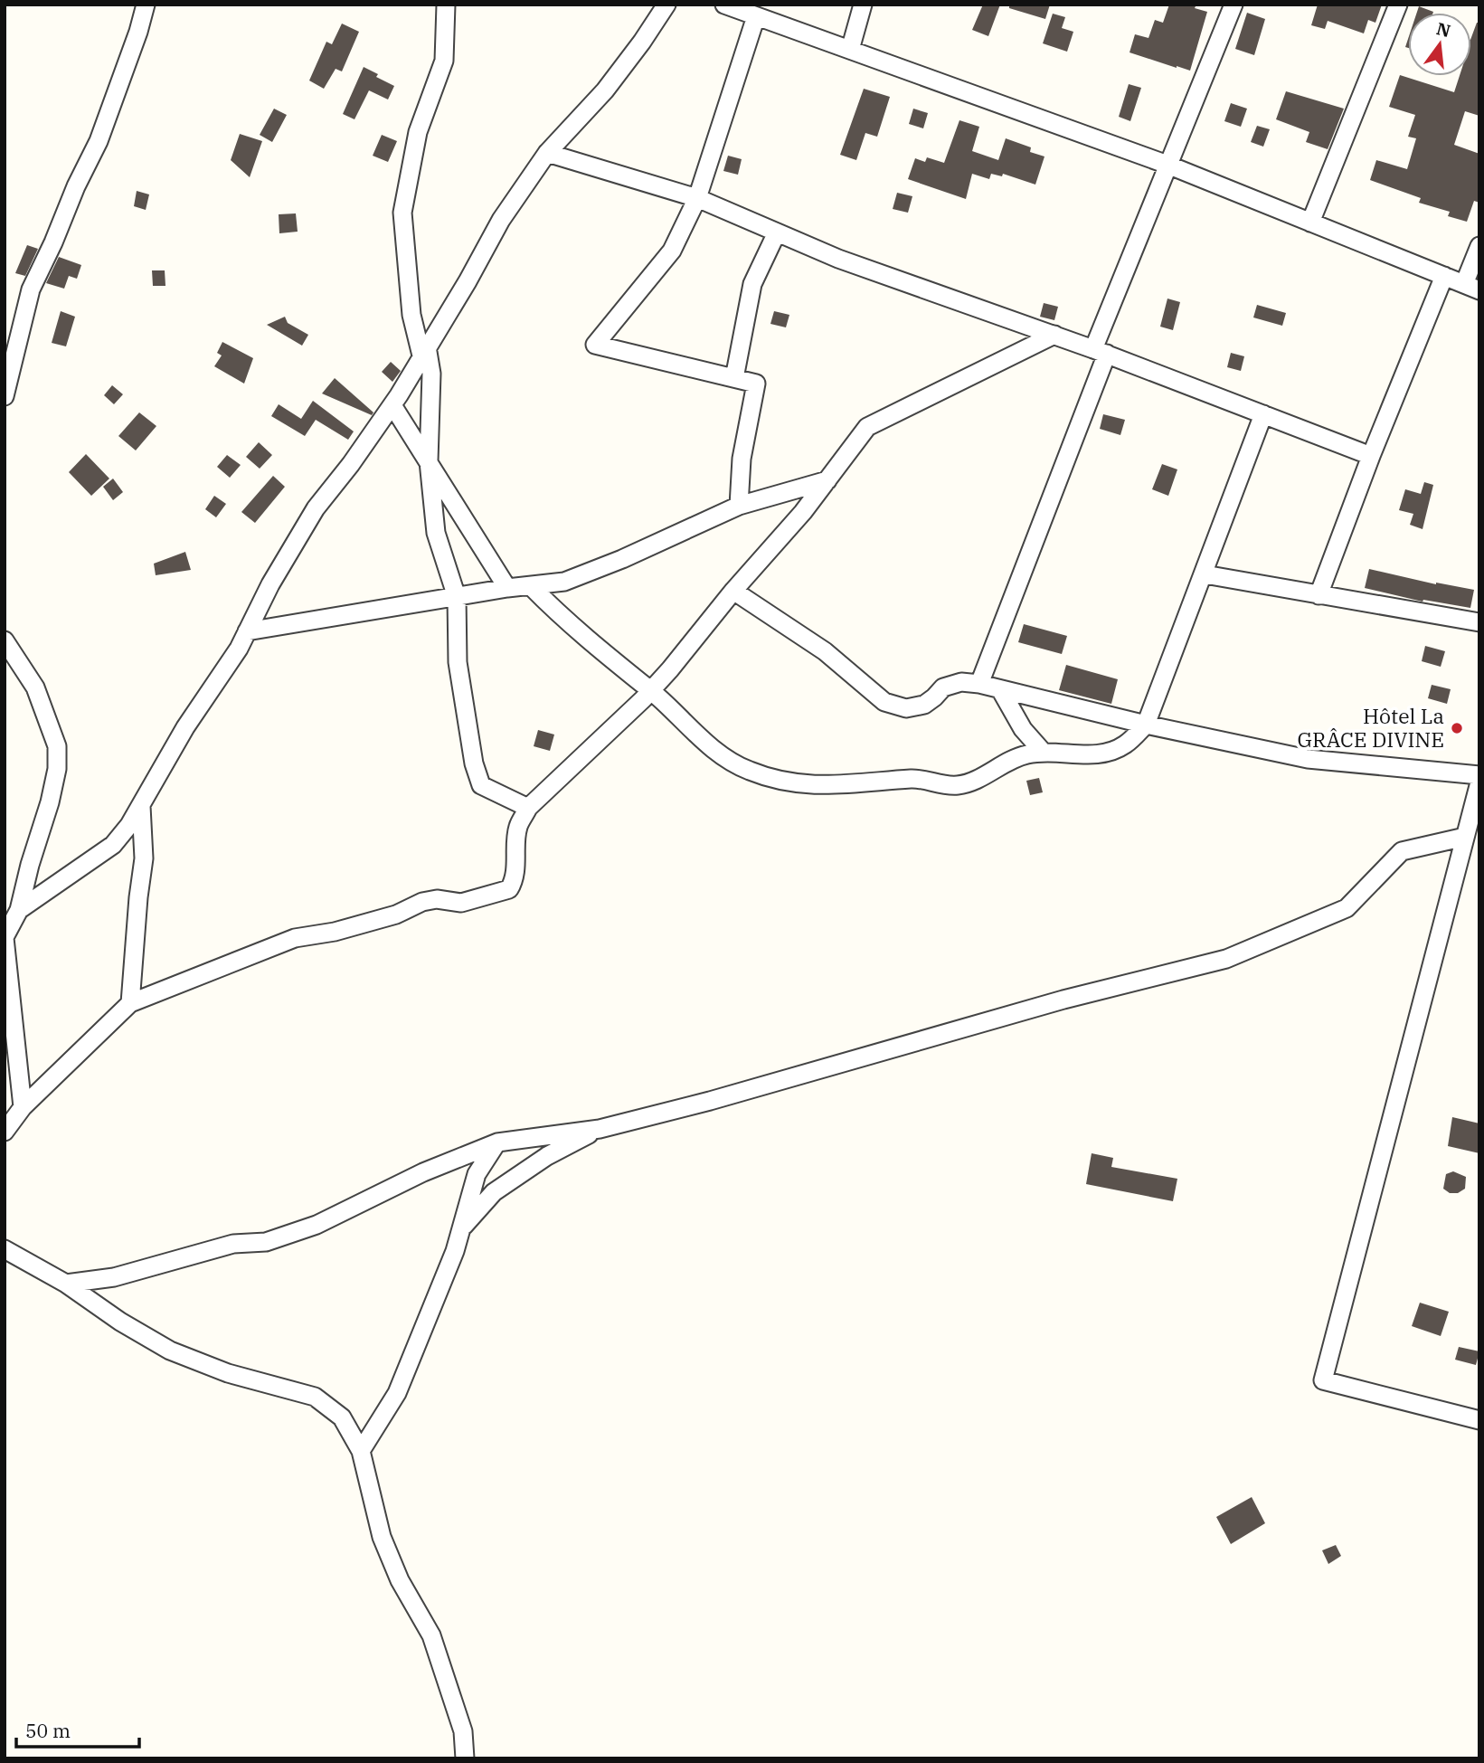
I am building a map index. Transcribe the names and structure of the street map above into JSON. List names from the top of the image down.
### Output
{
  "places": ["Hôtel La GRÂCE DIVINE"],
  "scale_bar": "50 m",
  "north": "top"
}
